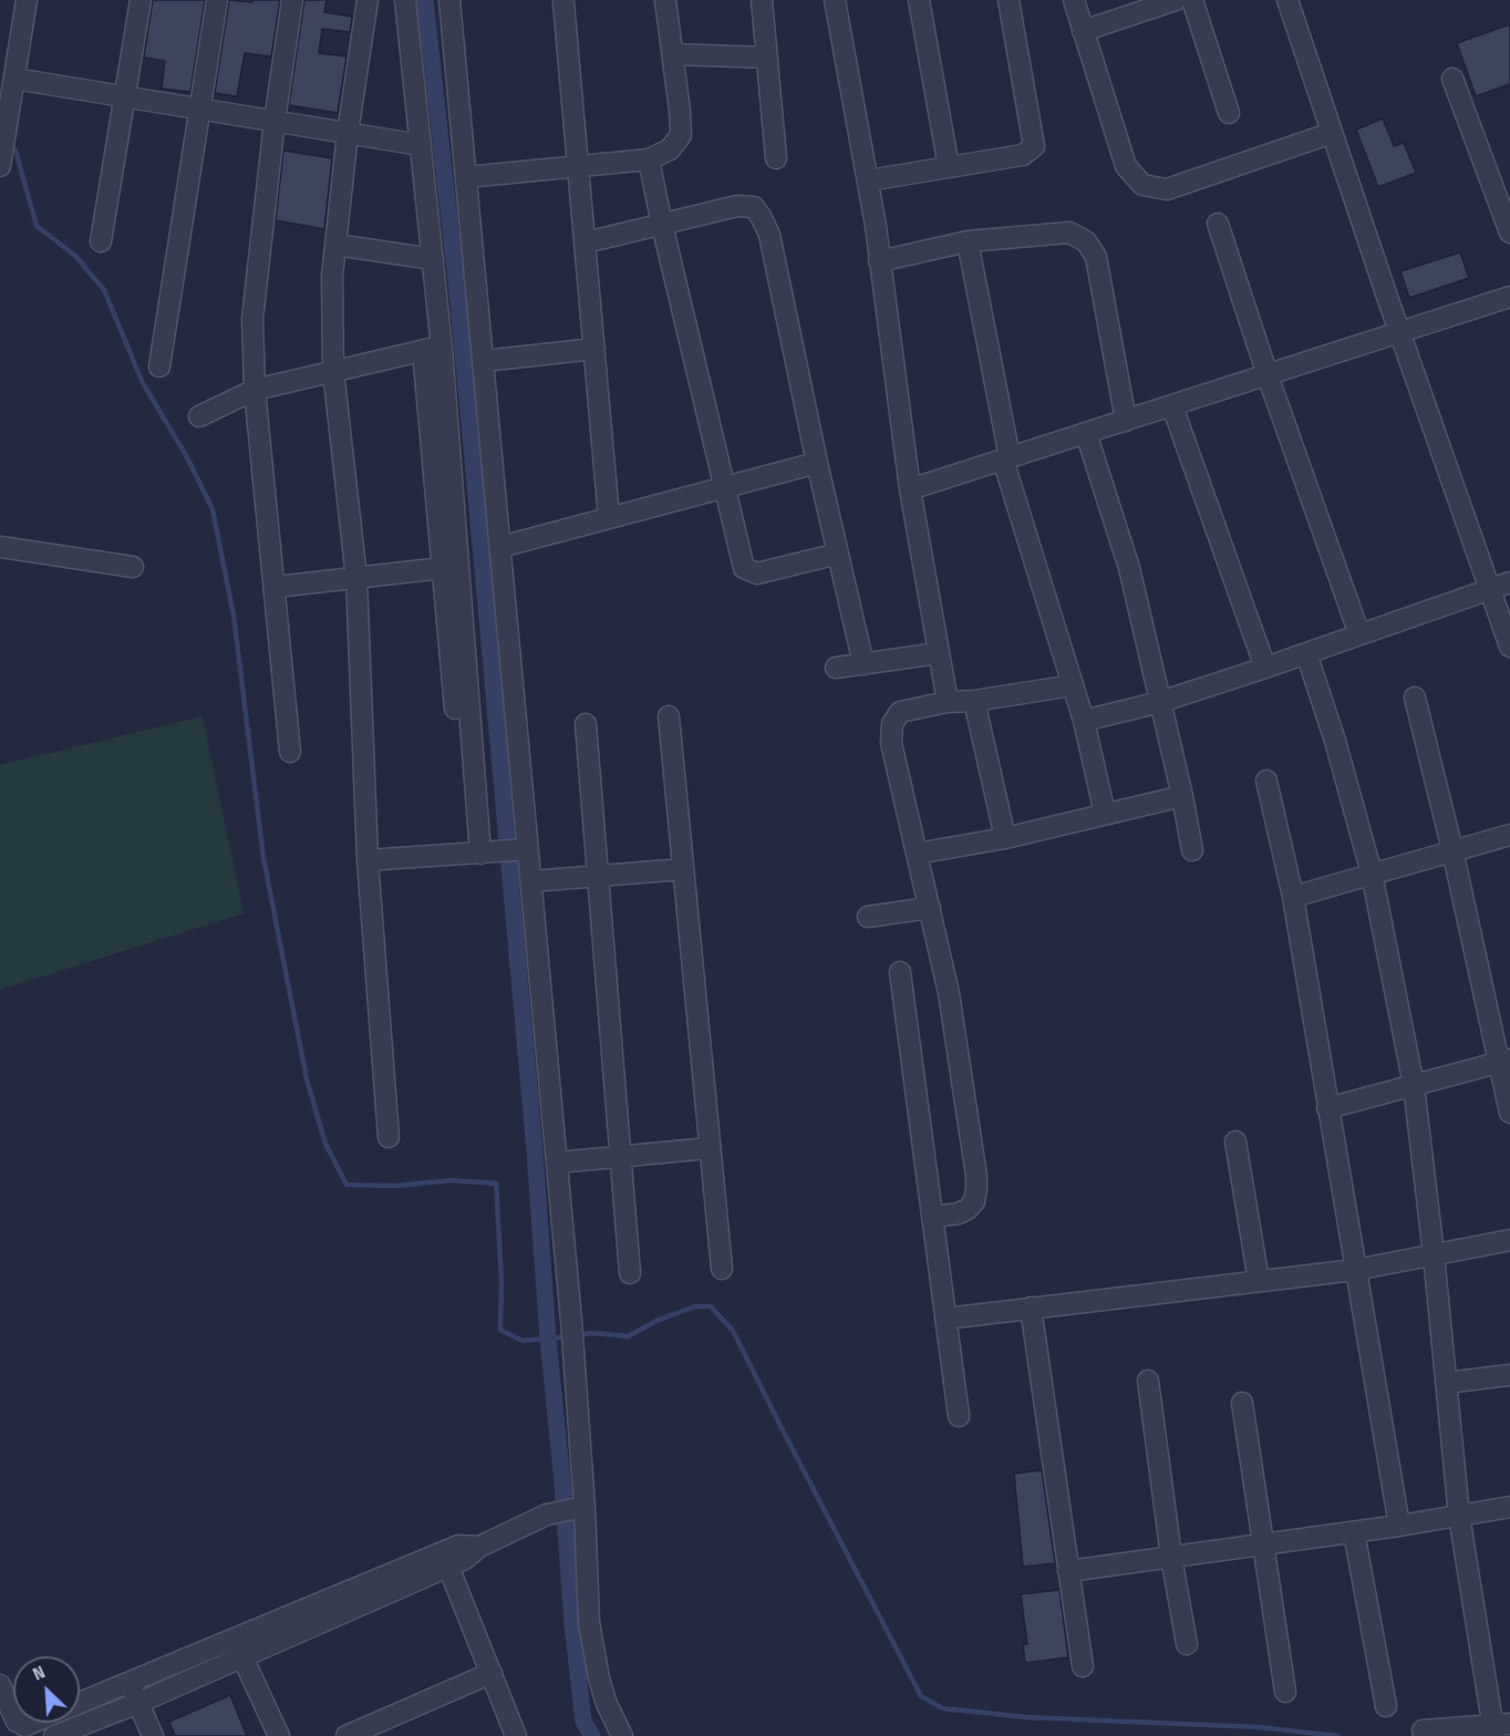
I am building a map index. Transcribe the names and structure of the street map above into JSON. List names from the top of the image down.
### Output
{
  "north": "top left"
}
